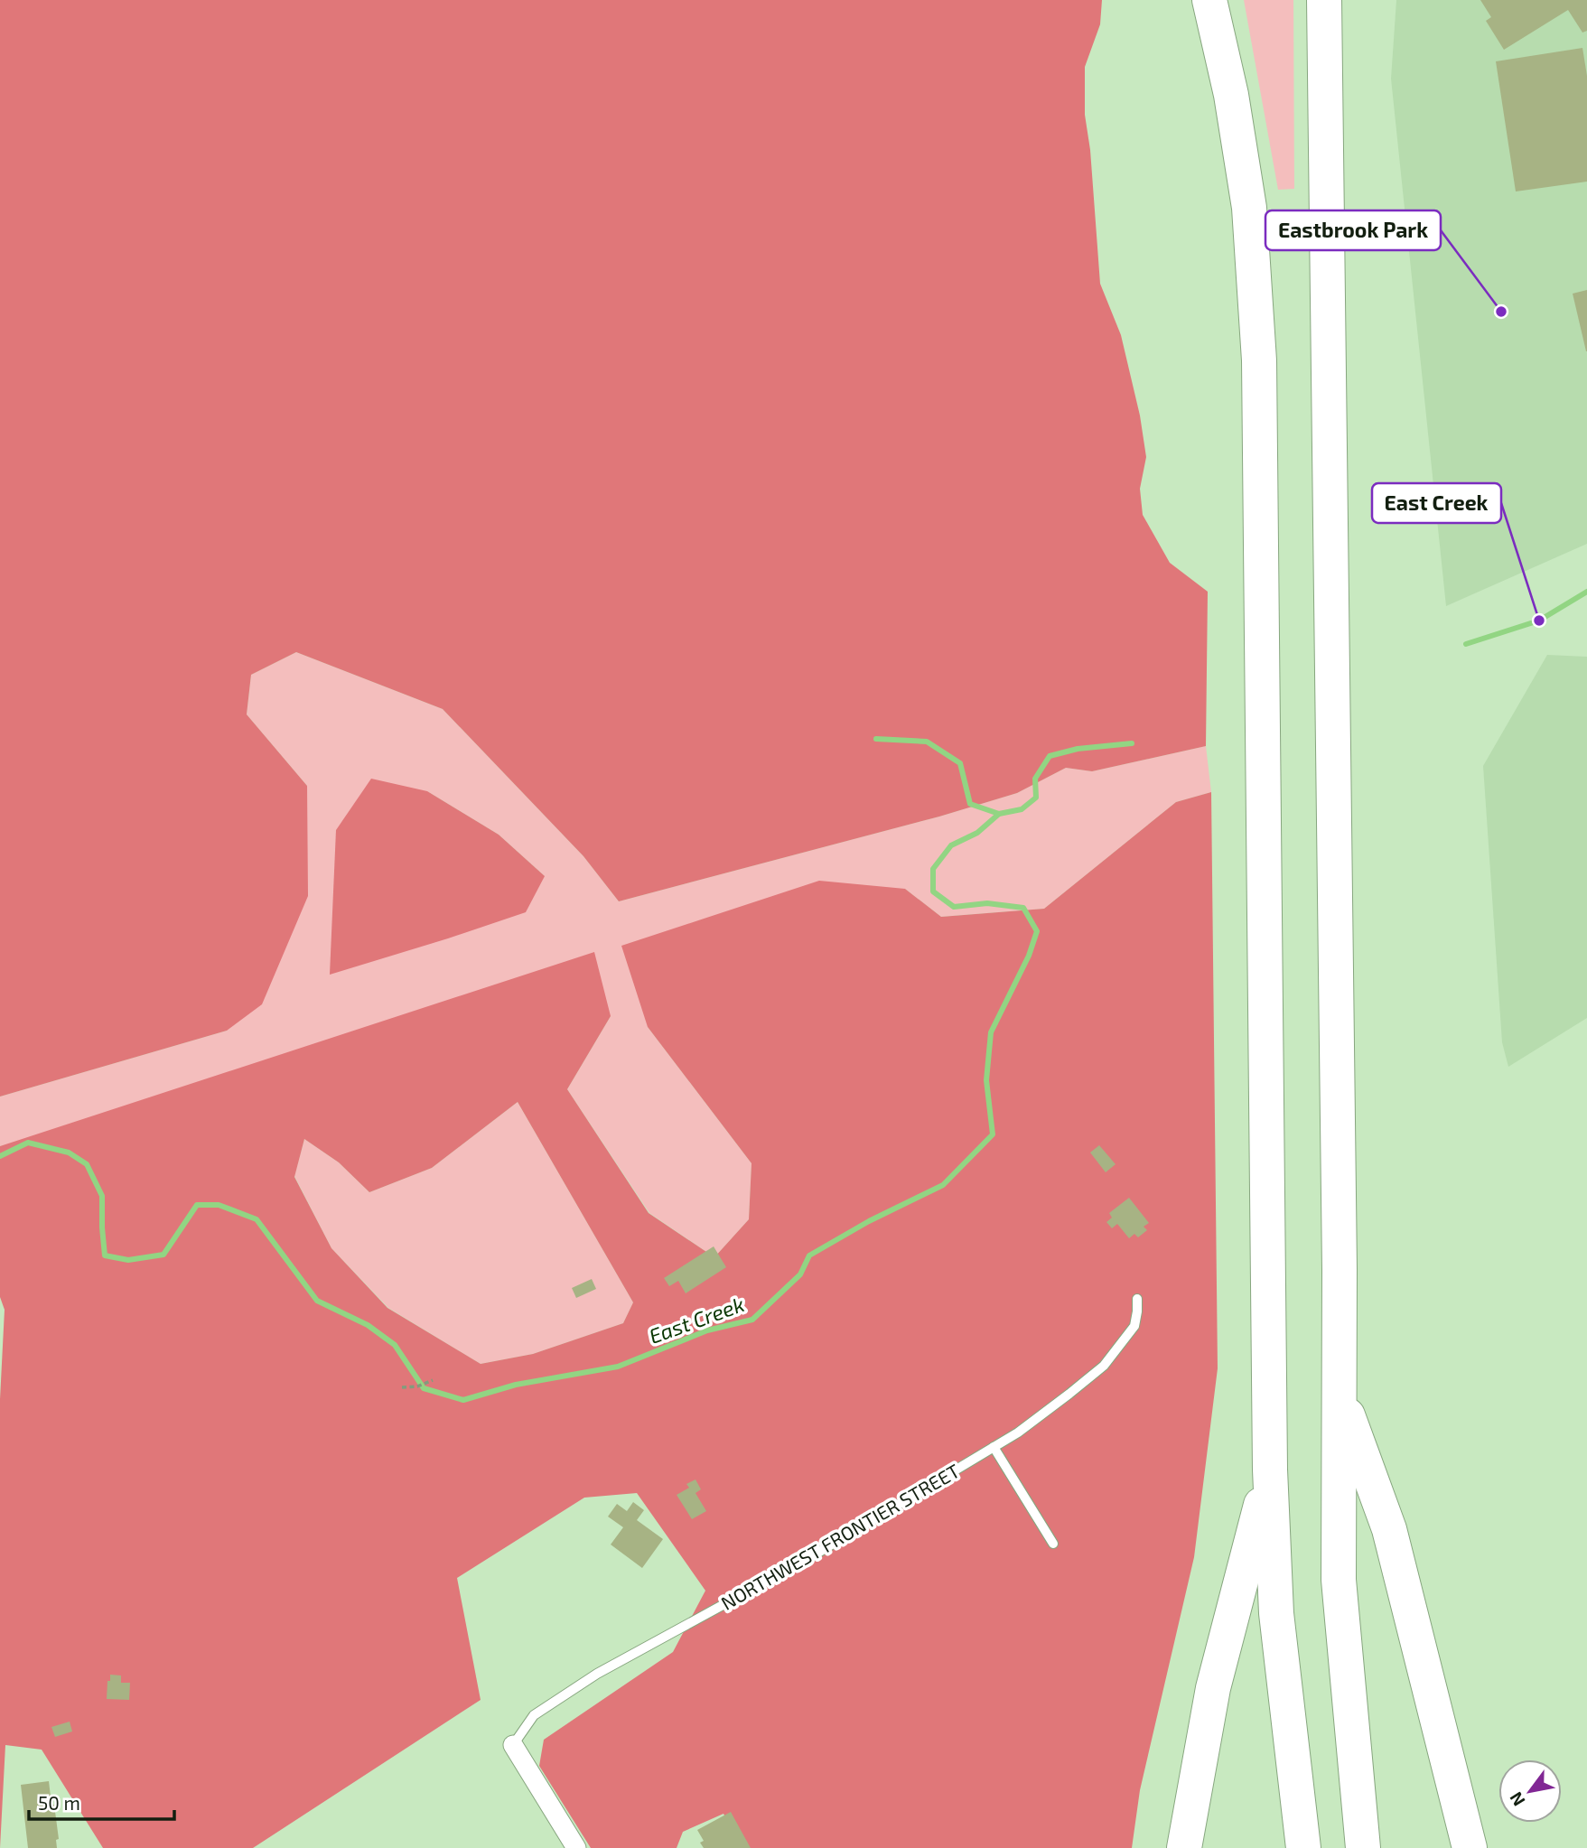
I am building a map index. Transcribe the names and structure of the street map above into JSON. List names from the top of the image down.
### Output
{
  "streets": {
    "lane": ["NORTHWEST FRONTIER STREET"]
  },
  "water": ["East Creek"],
  "places": ["Eastbrook Park", "East Creek"],
  "scale_bar": "50 m",
  "north": "bottom left"
}
